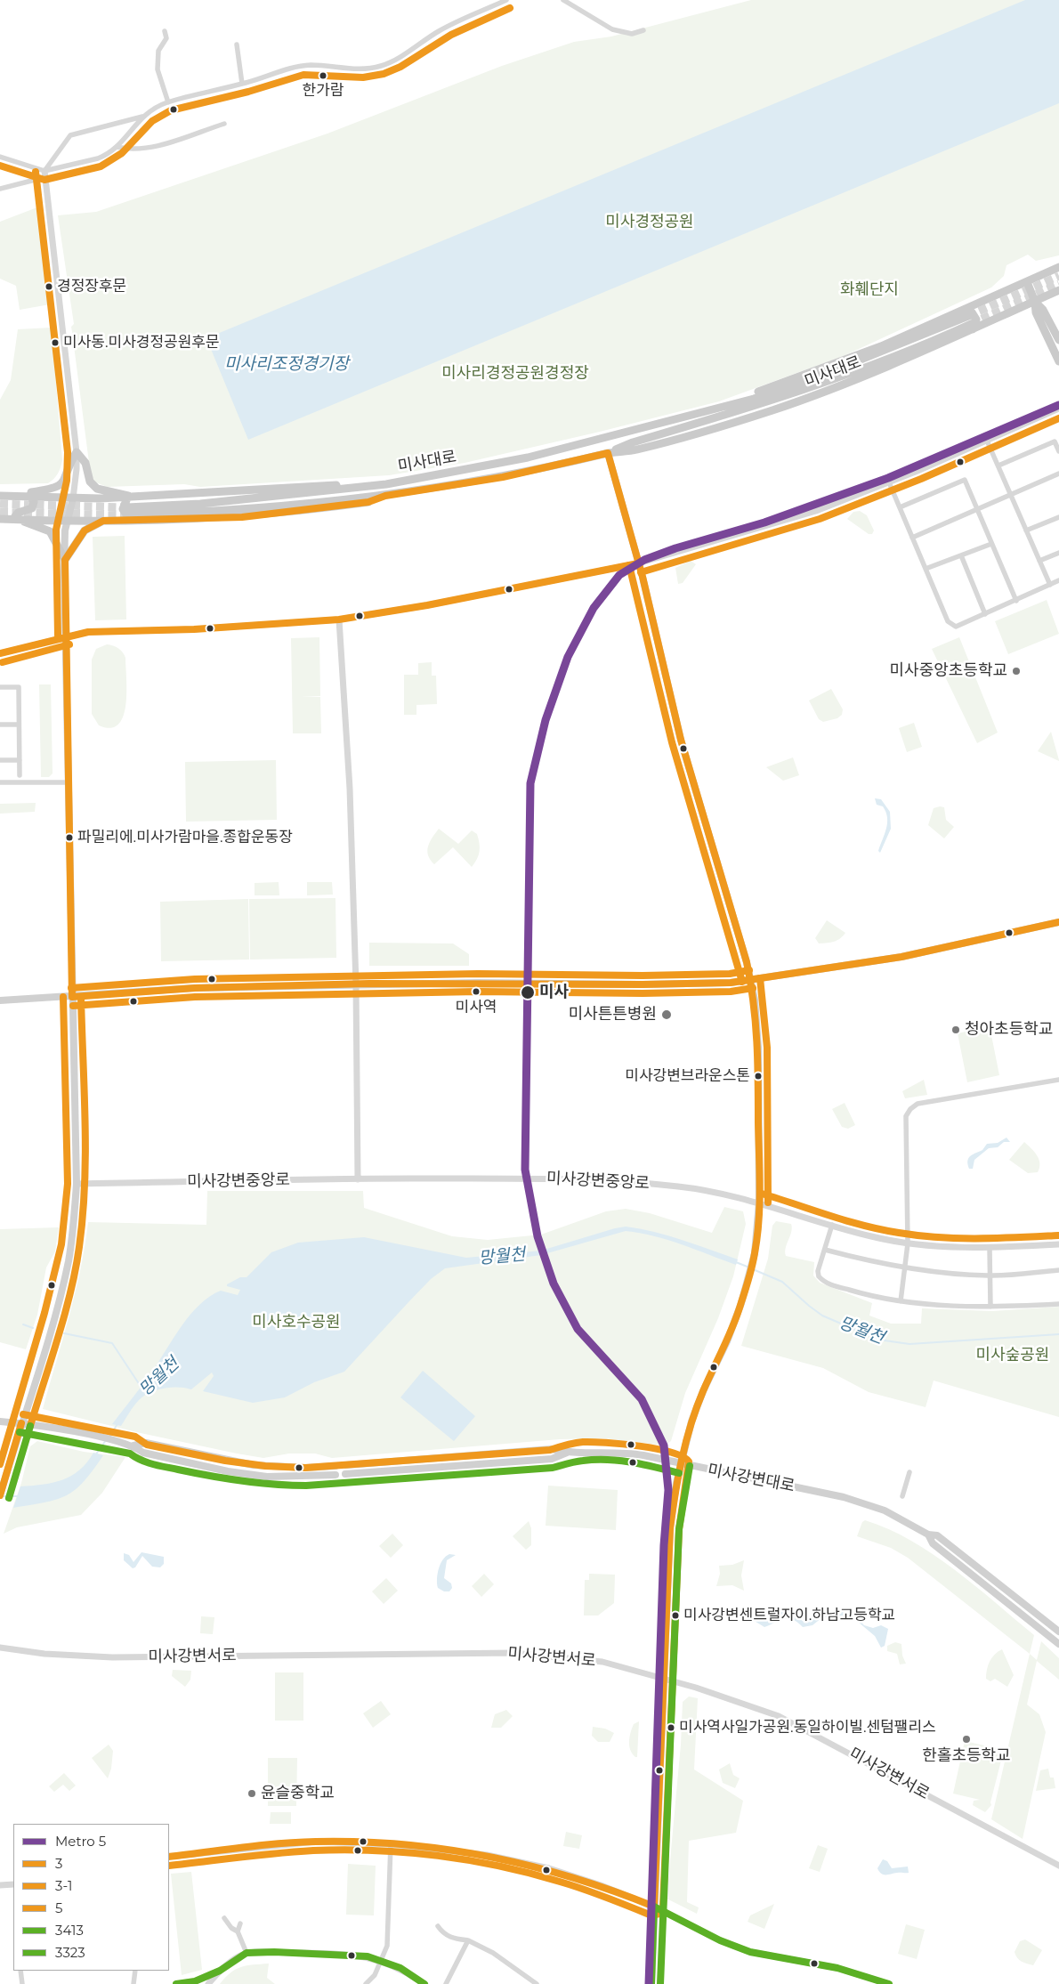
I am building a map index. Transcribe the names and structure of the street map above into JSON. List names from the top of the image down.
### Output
{
  "streets": {
    "main road": ["미사대로", "미사강변대로"],
    "street": ["미사강변중앙로", "미사강변서로"]
  },
  "water": ["미사리조정경기장", "망월천"],
  "parks": [
    "미사경정공원",
    "화훼단지",
    "미사리경정공원경정장",
    "미사호수공원",
    "미사숲공원"
  ],
  "places": [
    "한가람",
    "경정장후문",
    "미사동.미사경정공원후문",
    "미사중앙초등학교",
    "파밀리에.미사가람마을.종합운동장",
    "미사역",
    "미사",
    "미사튼튼병원",
    "청아초등학교",
    "미사강변브라운스톤",
    "미사강변센트럴자이.하남고등학교",
    "미사역사일가공원.동일하이빌.센텀팰리스",
    "한홀초등학교",
    "윤슬중학교"
  ],
  "lines": [
    "transit line 3-1",
    "metro line 5",
    "transit line 3",
    "transit line 5",
    "transit line 3413",
    "transit line 3323"
  ],
  "legend": [
    "Metro 5",
    "3",
    "3-1",
    "5",
    "3413",
    "3323"
  ]
}
